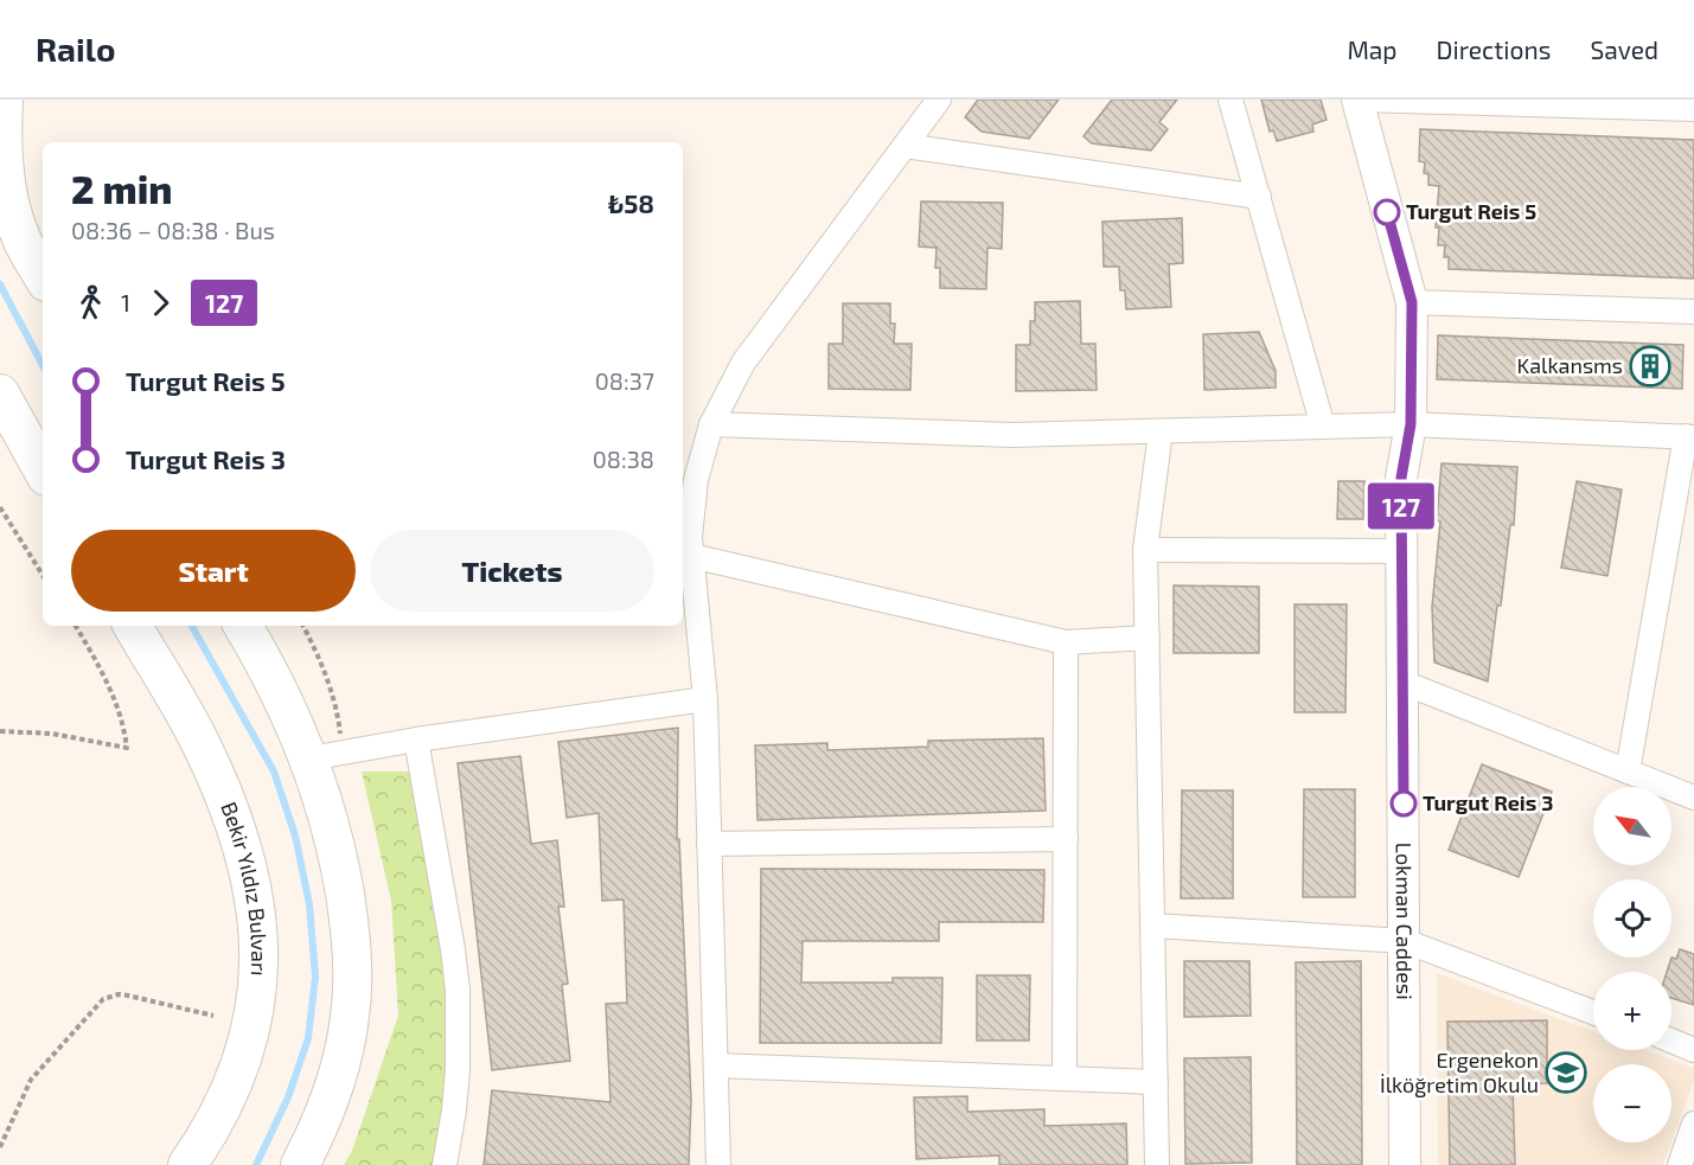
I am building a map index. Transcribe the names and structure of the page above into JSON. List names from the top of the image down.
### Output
{
  "streets": {
    "main road": ["Bekir Yıldız Bulvarı"],
    "street": ["Lokman Caddesi"]
  },
  "places": {
    "other": ["Turgut Reis 5", "Turgut Reis 3"],
    "building": ["Kalkansms"],
    "school or university": ["Ergenekon İlköğretim Okulu"]
  },
  "lines": ["bus line 127"],
  "north": "top left",
  "page": {
    "header": "Railo",
    "nav": ["Map", "Directions", "Saved"],
    "on_map": "127",
    "heading": ["2 min", "08:36 – 08:38 · Bus", "₺58"],
    "legs": ["1", "127"],
    "list": [
      {
        "name": "Turgut Reis 5",
        "value": "08:37"
      },
      {
        "name": "Turgut Reis 3",
        "value": "08:38"
      }
    ],
    "buttons": ["Start", "Tickets"],
    "map_buttons": ["+", "−"]
  }
}
